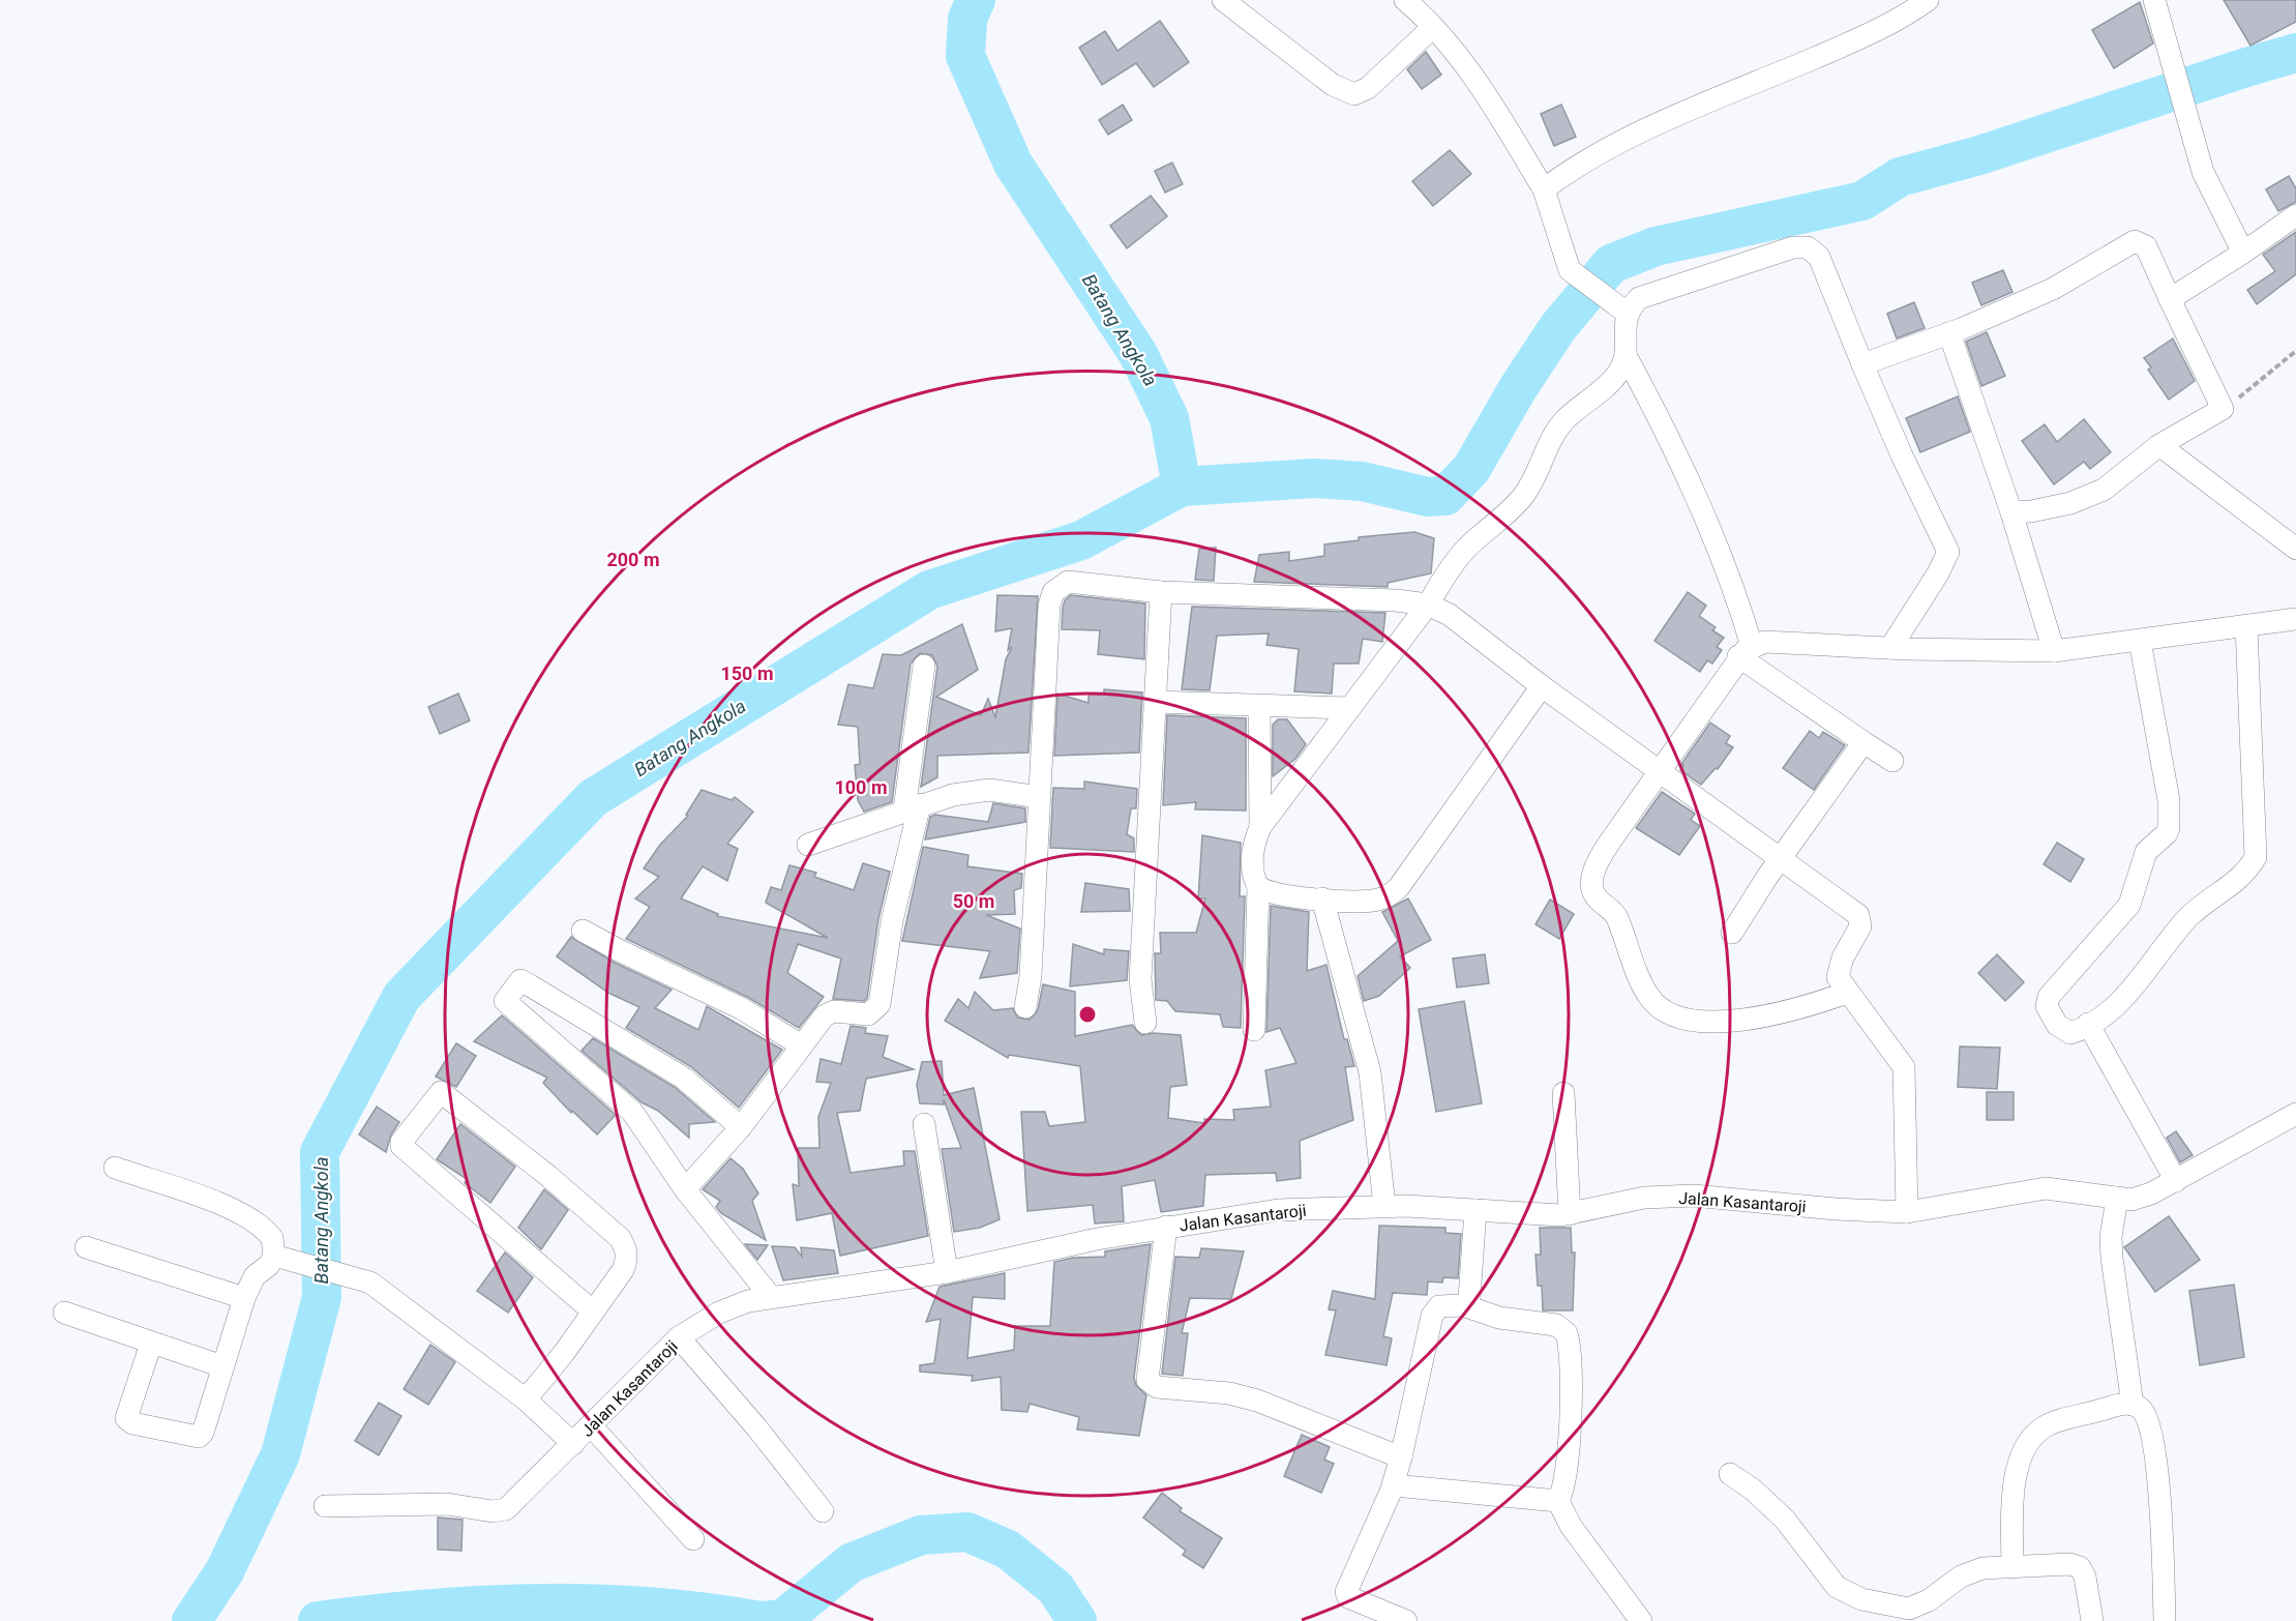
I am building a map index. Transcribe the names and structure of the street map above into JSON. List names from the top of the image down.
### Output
{
  "streets": {
    "street": ["Jalan Kasantaroji"]
  },
  "water": ["Batang Angkola"],
  "rings": [
    "200 m",
    "150 m",
    "100 m",
    "50 m"
  ]
}
